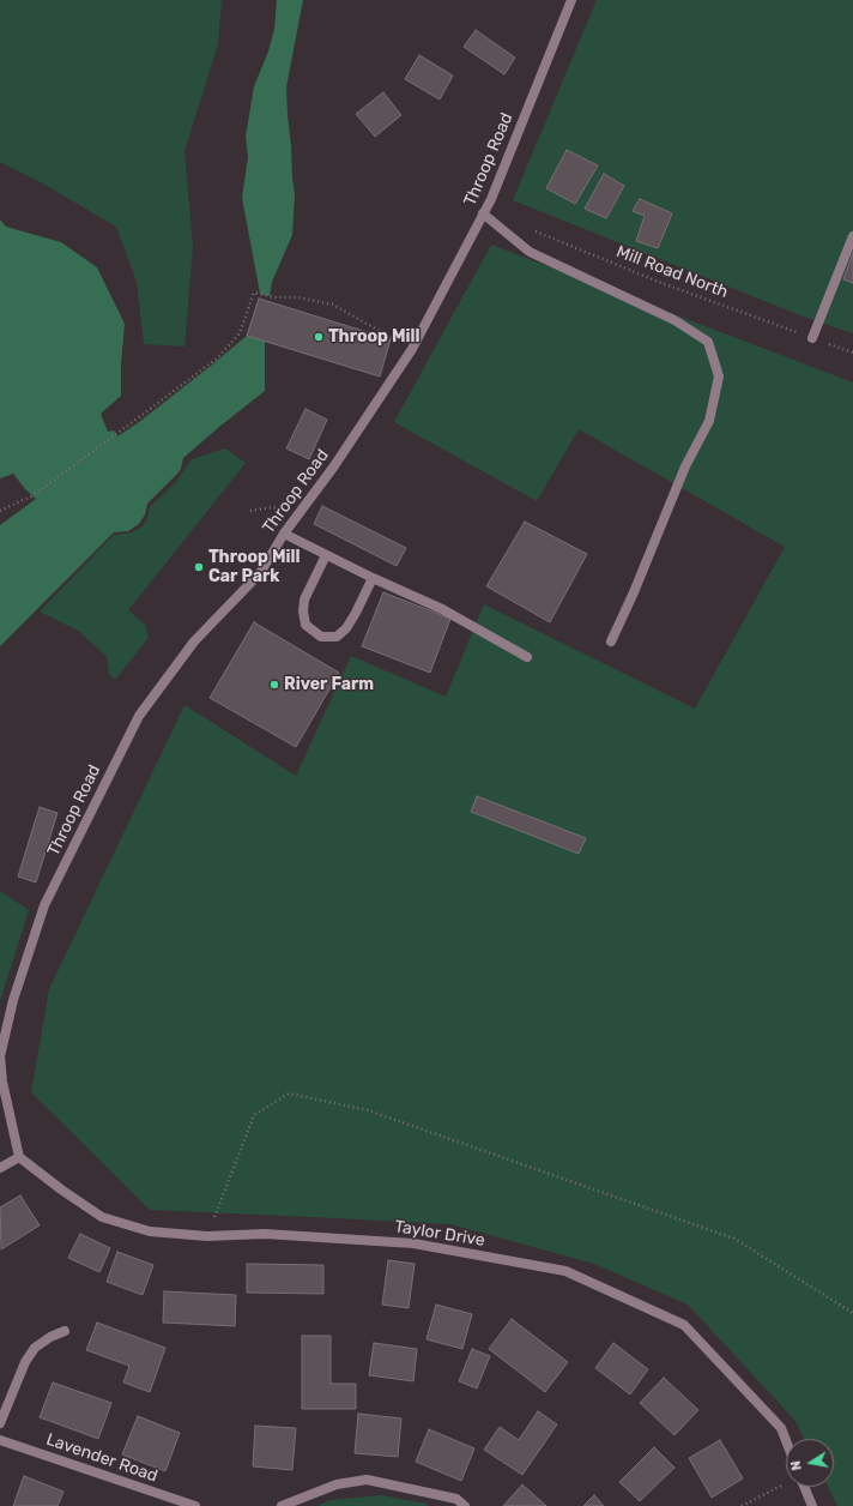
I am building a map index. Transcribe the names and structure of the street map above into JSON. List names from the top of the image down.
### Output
{
  "streets": {
    "street": ["Throop Road", "Taylor Drive", "Lavender Road"],
    "path": ["Mill Road North"]
  },
  "crossings": [
    ["Throop Road", "Taylor Drive"]
  ],
  "places": ["Throop Mill", "Throop Mill Car Park", "River Farm"],
  "north": "left"
}
